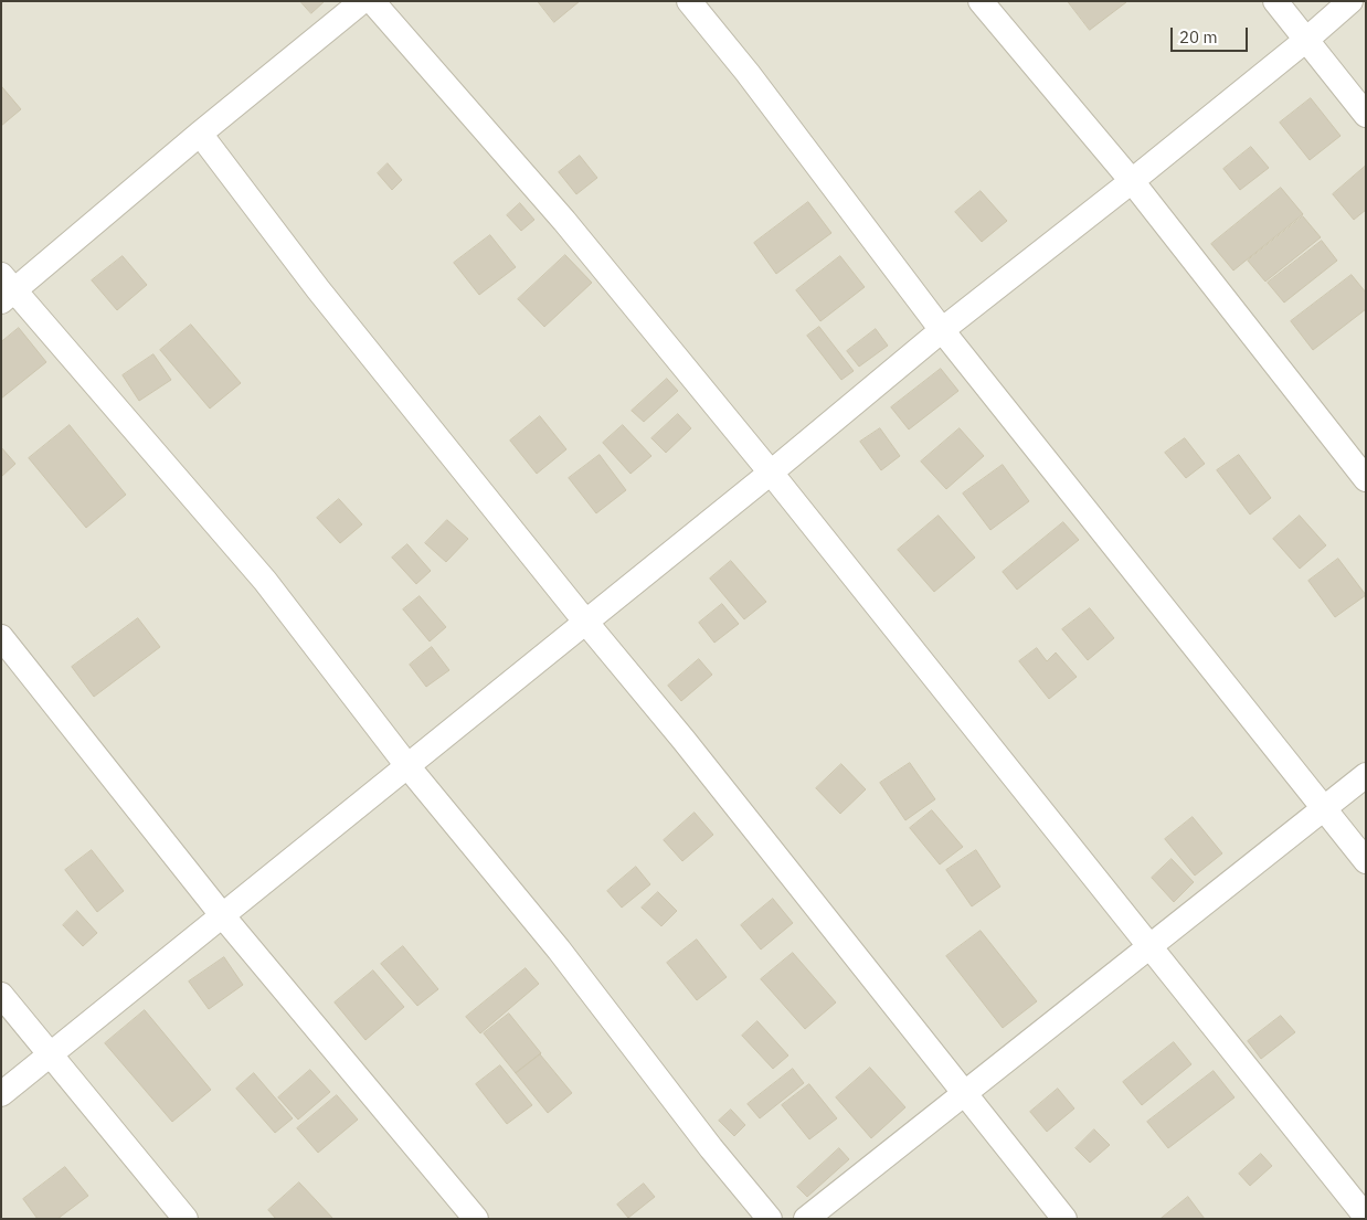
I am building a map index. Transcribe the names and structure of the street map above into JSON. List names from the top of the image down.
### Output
{
  "scale_bar": "20 m"
}
